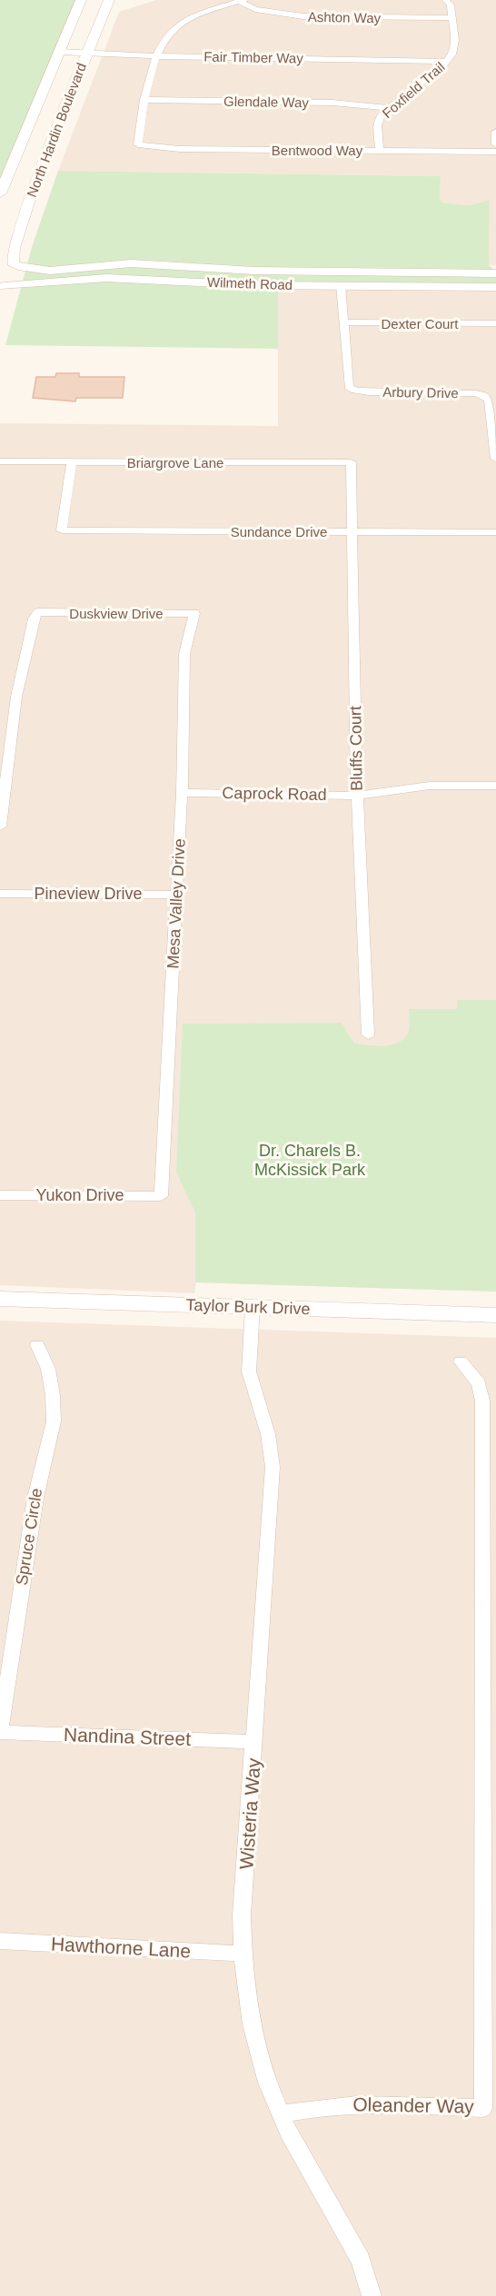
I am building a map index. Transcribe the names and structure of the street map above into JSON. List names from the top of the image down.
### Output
{
  "streets": {
    "street": [
      "Ashton Way",
      "Fair Timber Way",
      "Foxfield Trail",
      "Glendale Way",
      "North Hardin Boulevard",
      "Bentwood Way",
      "Wilmeth Road",
      "Dexter Court",
      "Arbury Drive",
      "Briargrove Lane",
      "Sundance Drive",
      "Duskview Drive",
      "Bluffs Court",
      "Caprock Road",
      "Pineview Drive",
      "Mesa Valley Drive",
      "Yukon Drive",
      "Taylor Burk Drive",
      "Spruce Circle",
      "Nandina Street",
      "Wisteria Way",
      "Hawthorne Lane",
      "Oleander Way"
    ]
  },
  "crossings": [
    ["Ashton Way", "Foxfield Trail"],
    ["Fair Timber Way", "Foxfield Trail"],
    ["Fair Timber Way", "North Hardin Boulevard"],
    ["Foxfield Trail", "Glendale Way"],
    ["Foxfield Trail", "Bentwood Way"],
    ["Glendale Way", "Bentwood Way"],
    ["North Hardin Boulevard", "Wilmeth Road"],
    ["Dexter Court", "Arbury Drive"],
    ["Briargrove Lane", "Sundance Drive"],
    ["Briargrove Lane", "Bluffs Court"],
    ["Sundance Drive", "Bluffs Court"],
    ["Duskview Drive", "Mesa Valley Drive"],
    ["Bluffs Court", "Caprock Road"],
    ["Caprock Road", "Mesa Valley Drive"],
    ["Pineview Drive", "Mesa Valley Drive"],
    ["Mesa Valley Drive", "Yukon Drive"],
    ["Taylor Burk Drive", "Wisteria Way"],
    ["Spruce Circle", "Nandina Street"],
    ["Nandina Street", "Wisteria Way"],
    ["Wisteria Way", "Hawthorne Lane"],
    ["Wisteria Way", "Oleander Way"]
  ],
  "parks": ["Dr. Charels B. McKissick Park"]
}
